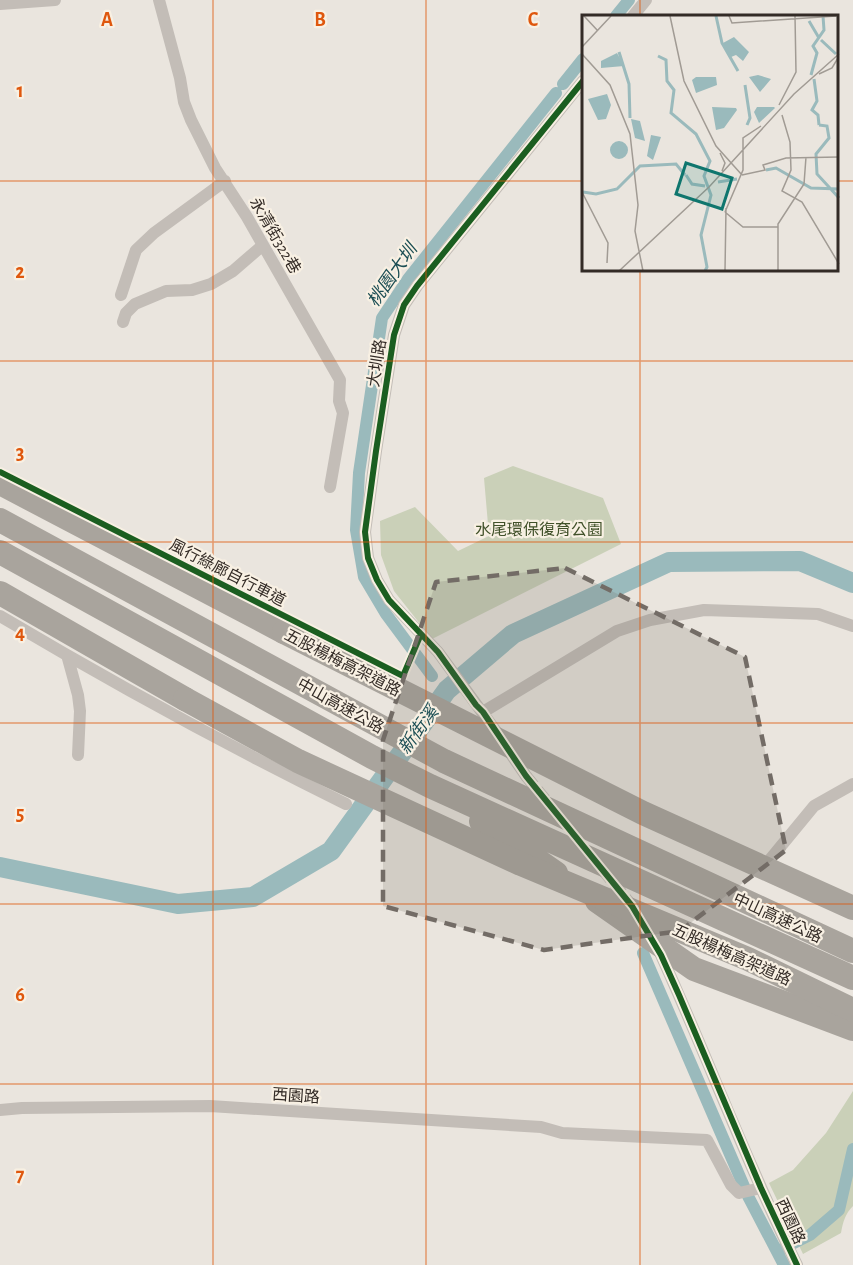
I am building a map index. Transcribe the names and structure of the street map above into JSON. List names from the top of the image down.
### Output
{
  "streets": {
    "highway": ["五股楊梅高架道路", "中山高速公路"],
    "street": ["永清街322巷", "大圳路", "西園路"],
    "cycle path": ["風行綠廊自行車道"]
  },
  "water": ["桃園大圳", "新街溪"],
  "parks": ["水尾環保復育公園"],
  "grid": {
    "columns": ["A", "B", "C"],
    "rows": [
      "1",
      "2",
      "3",
      "4",
      "5",
      "6",
      "7"
    ]
  }
}
